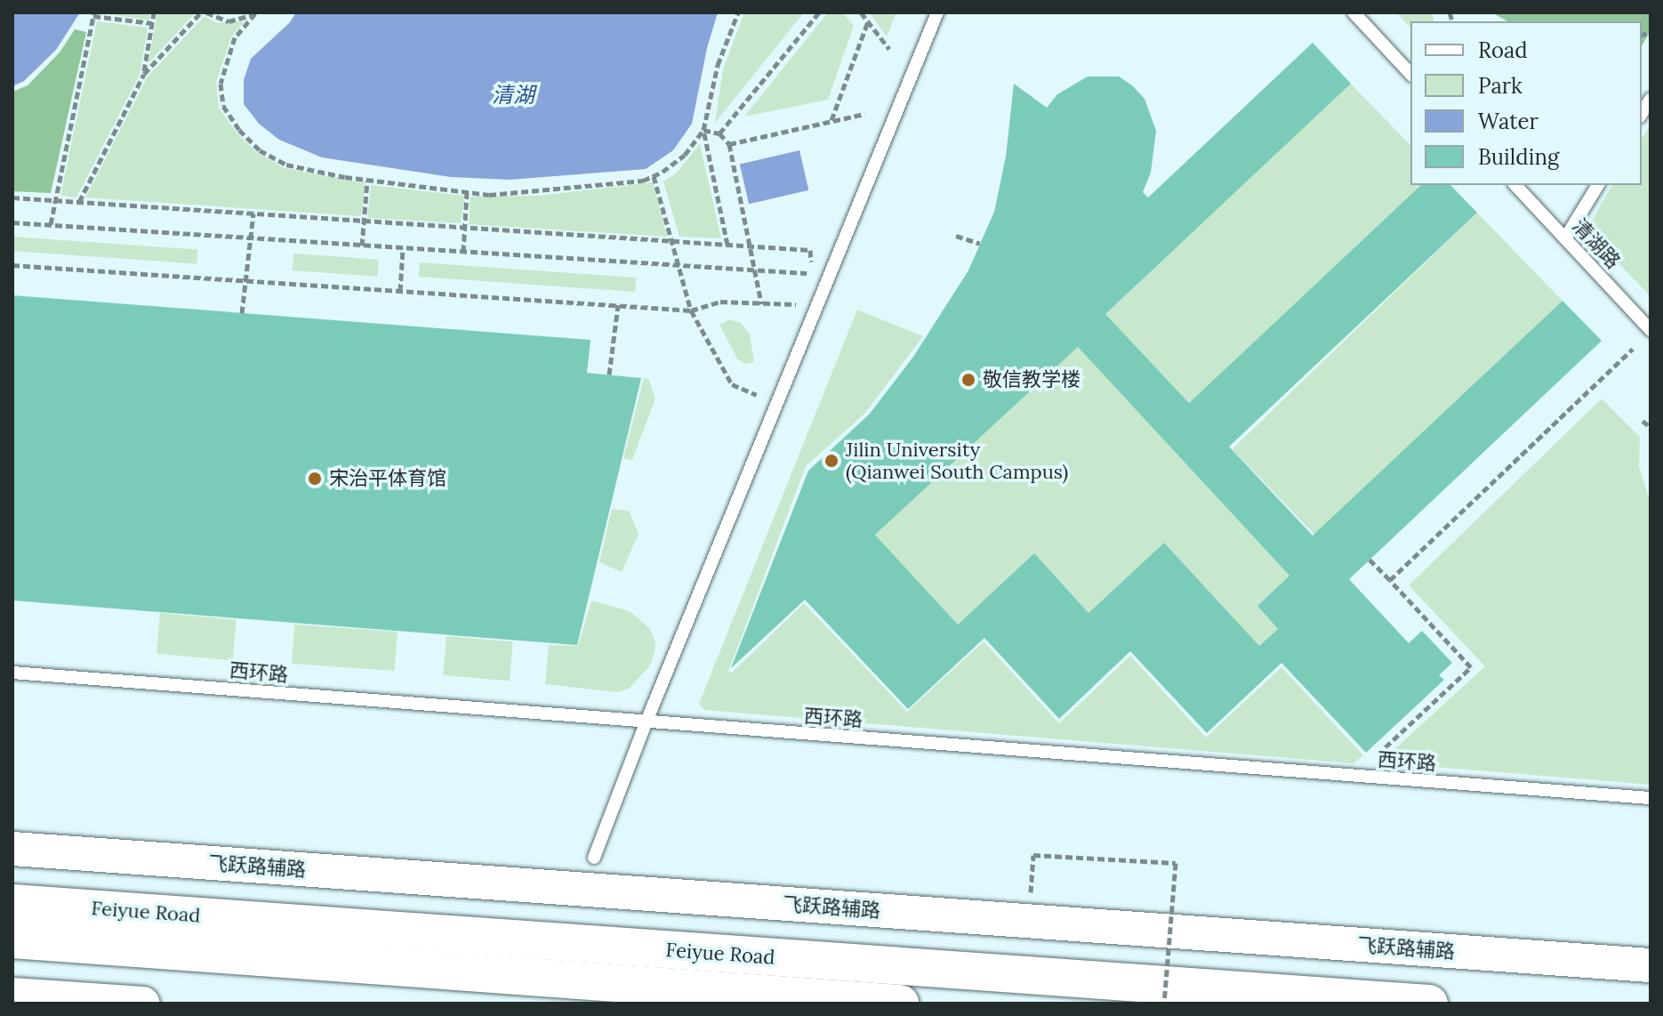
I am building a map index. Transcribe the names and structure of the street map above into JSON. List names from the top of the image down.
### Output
{
  "streets": {
    "main road": ["Feiyue Road"],
    "street": ["飞跃路辅路"],
    "lane": ["清湖路", "西环路"]
  },
  "water": ["清湖"],
  "places": ["敬信教学楼", "Jilin University (Qianwei South Campus)", "宋治平体育馆"],
  "legend": [
    "Road",
    "Park",
    "Water",
    "Building"
  ]
}
